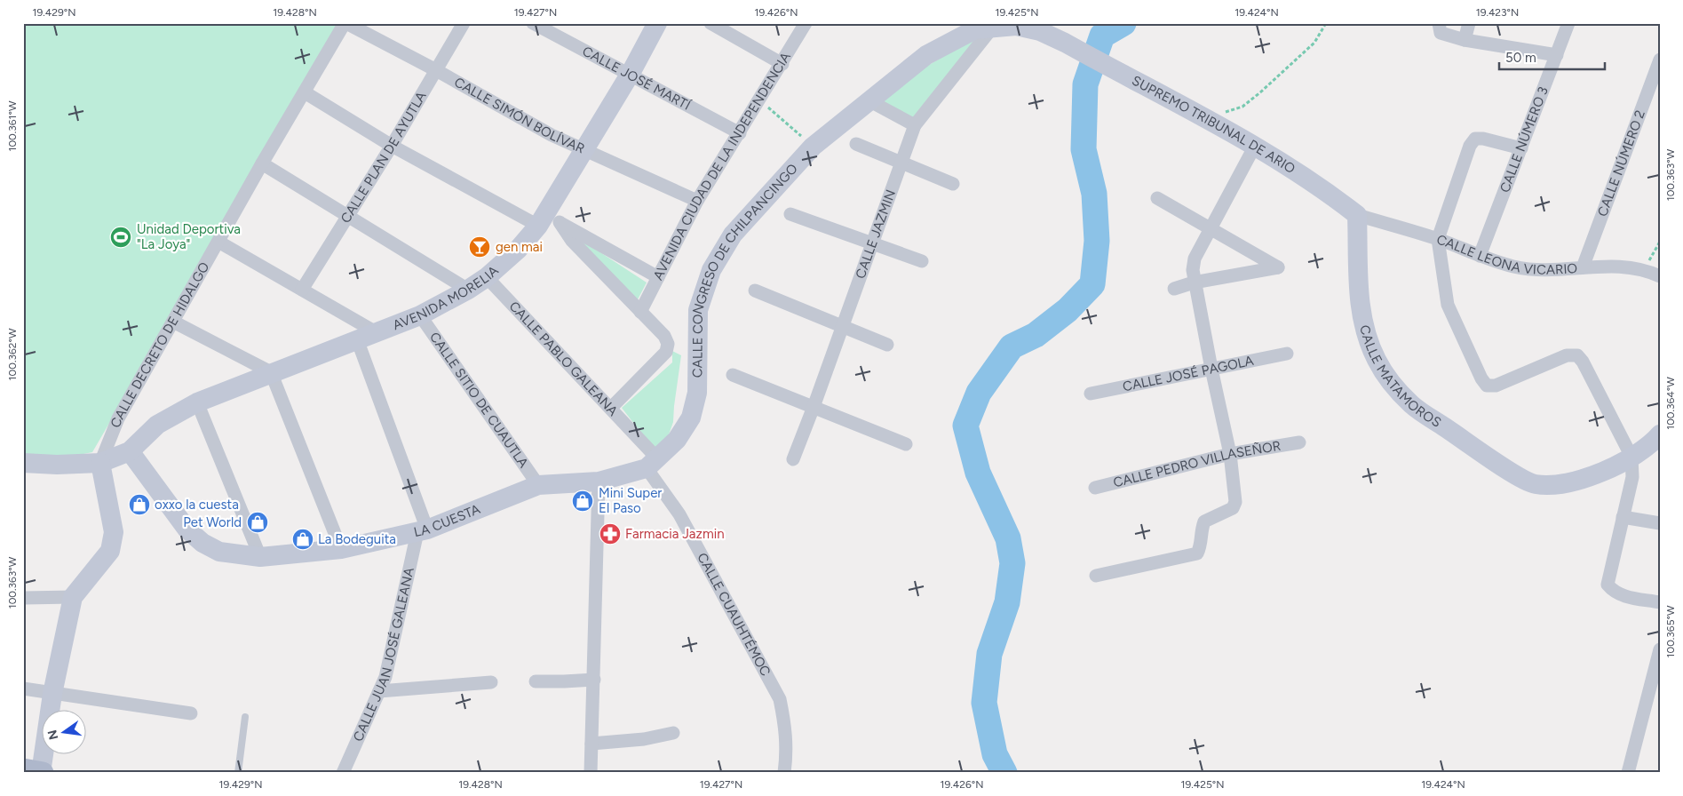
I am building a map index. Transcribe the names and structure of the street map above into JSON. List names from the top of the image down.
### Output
{
  "streets": {
    "street": [
      "CALLE JOSÉ MARTÍ",
      "CALLE SIMÓN BOLÍVAR",
      "SUPREMO TRIBUNAL DE ARIO",
      "CALLE NÚMERO 3",
      "CALLE PLAN DE AYUTLA",
      "CALLE NÚMERO 2",
      "AVENIDA CIUDAD DE LA INDEPENDENCIA",
      "CALLE JAZMIN",
      "CALLE LEONA VICARIO",
      "CALLE CONGRESO DE CHILPANCINGO",
      "AVENIDA MORELIA",
      "CALLE DECRETO DE HIDALGO",
      "CALLE PABLO GALEANA",
      "CALLE JOSÉ PAGOLA",
      "CALLE MATAMOROS",
      "CALLE SITIO DE CUAUTLA",
      "CALLE PEDRO VILLASEÑOR",
      "LA CUESTA",
      "CALLE CUAUHTÉMOC",
      "CALLE JUAN JOSÉ GALEANA"
    ]
  },
  "crossings": [
    ["CALLE JOSÉ MARTÍ", "AVENIDA CIUDAD DE LA INDEPENDENCIA"],
    ["CALLE JOSÉ MARTÍ", "AVENIDA MORELIA"],
    ["CALLE SIMÓN BOLÍVAR", "CALLE PLAN DE AYUTLA"],
    ["CALLE SIMÓN BOLÍVAR", "AVENIDA CIUDAD DE LA INDEPENDENCIA"],
    ["CALLE SIMÓN BOLÍVAR", "AVENIDA MORELIA"],
    ["CALLE SIMÓN BOLÍVAR", "CALLE DECRETO DE HIDALGO"],
    ["SUPREMO TRIBUNAL DE ARIO", "CALLE LEONA VICARIO"],
    ["SUPREMO TRIBUNAL DE ARIO", "CALLE CONGRESO DE CHILPANCINGO"],
    ["SUPREMO TRIBUNAL DE ARIO", "CALLE MATAMOROS"],
    ["CALLE NÚMERO 3", "CALLE LEONA VICARIO"],
    ["CALLE NÚMERO 2", "CALLE LEONA VICARIO"],
    ["CALLE JAZMIN", "CALLE CONGRESO DE CHILPANCINGO"],
    ["CALLE LEONA VICARIO", "CALLE MATAMOROS"],
    ["CALLE CONGRESO DE CHILPANCINGO", "CALLE PABLO GALEANA"],
    ["CALLE CONGRESO DE CHILPANCINGO", "LA CUESTA"],
    ["CALLE CONGRESO DE CHILPANCINGO", "CALLE CUAUHTÉMOC"],
    ["AVENIDA MORELIA", "CALLE PABLO GALEANA"],
    ["AVENIDA MORELIA", "CALLE SITIO DE CUAUTLA"],
    ["AVENIDA MORELIA", "LA CUESTA"],
    ["CALLE PABLO GALEANA", "LA CUESTA"],
    ["CALLE PABLO GALEANA", "CALLE CUAUHTÉMOC"],
    ["CALLE SITIO DE CUAUTLA", "LA CUESTA"],
    ["LA CUESTA", "CALLE CUAUHTÉMOC"],
    ["LA CUESTA", "CALLE JUAN JOSÉ GALEANA"]
  ],
  "places": {
    "sports": ["Unidad Deportiva \"La Joya\""],
    "bar": ["gen mai"],
    "shop": [
      "Mini Super El Paso",
      "oxxo la cuesta",
      "Pet World",
      "La Bodeguita"
    ],
    "pharmacy": ["Farmacia Jazmin"]
  },
  "scale_bar": "50 m",
  "north": "left",
  "coordinates": [
    "19.429°N",
    "19.428°N",
    "19.427°N",
    "19.426°N",
    "19.425°N",
    "19.424°N",
    "19.423°N",
    "100.361°W",
    "100.363°W",
    "100.362°W",
    "100.364°W",
    "100.365°W"
  ]
}
